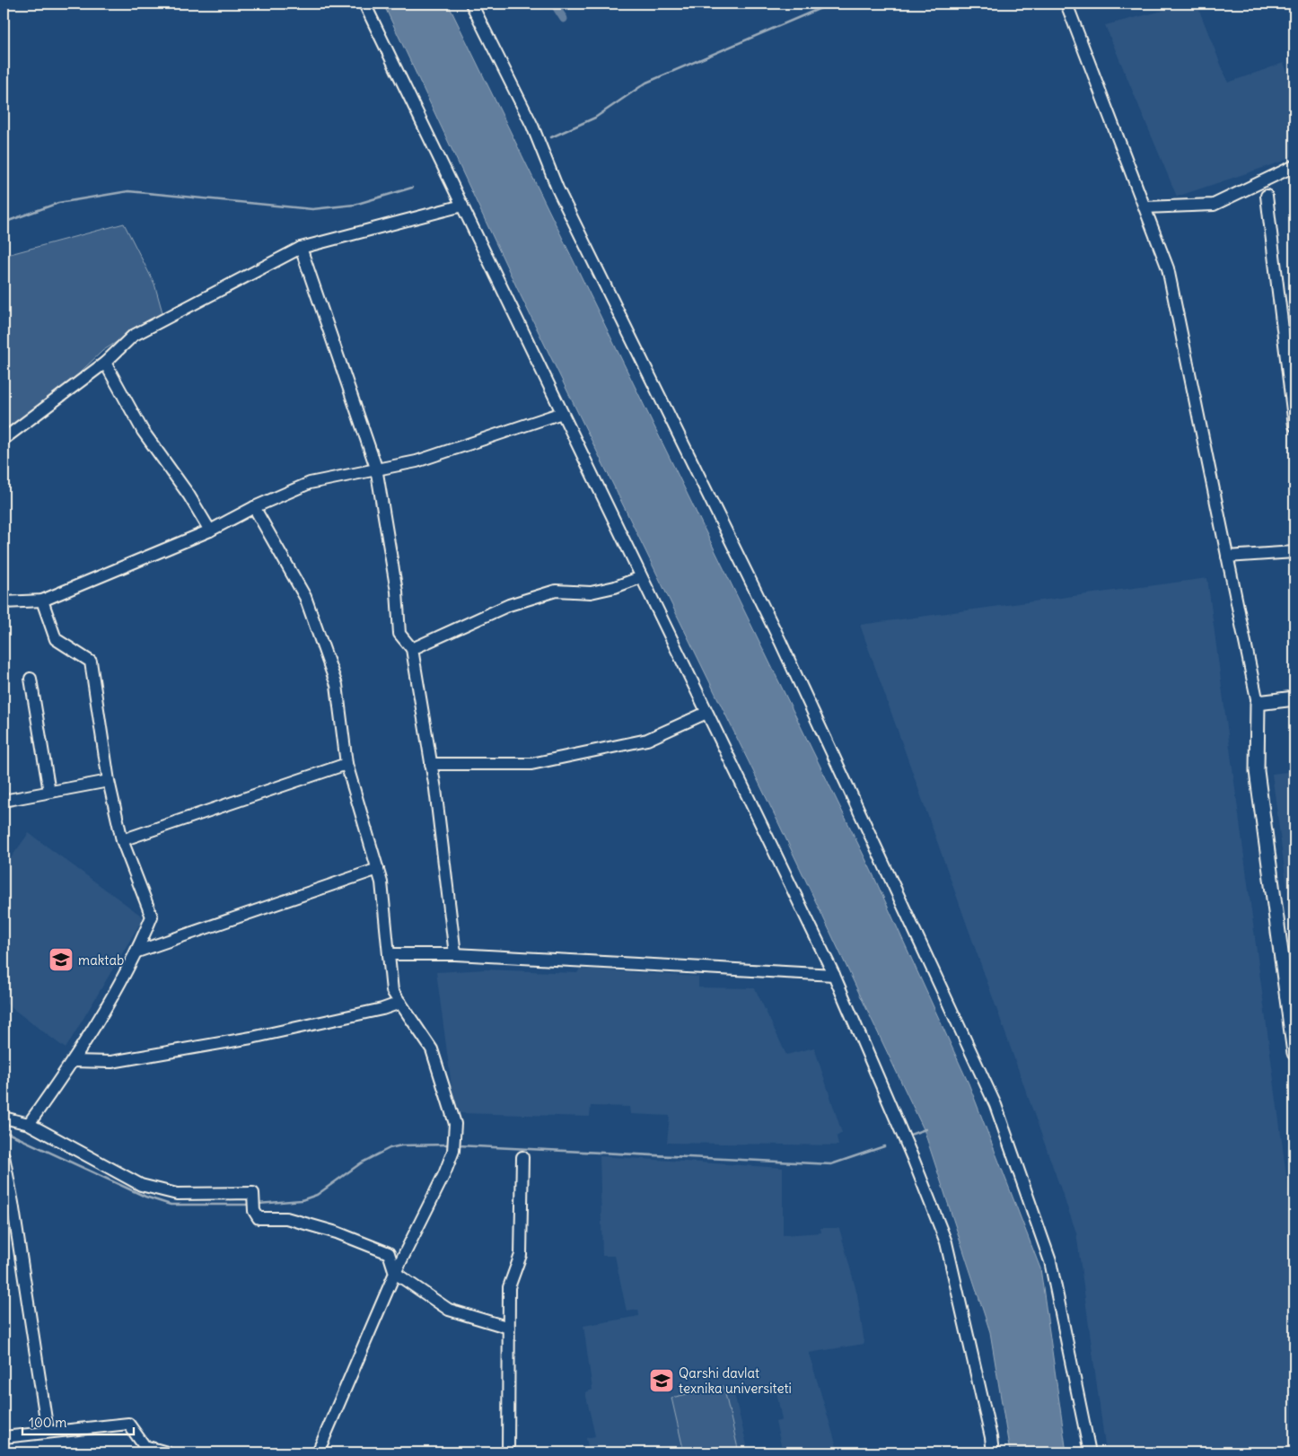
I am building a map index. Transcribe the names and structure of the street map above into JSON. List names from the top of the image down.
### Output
{
  "places": {
    "school or university": ["maktab", "Qarshi davlat texnika universiteti"]
  },
  "scale_bar": "100 m"
}
